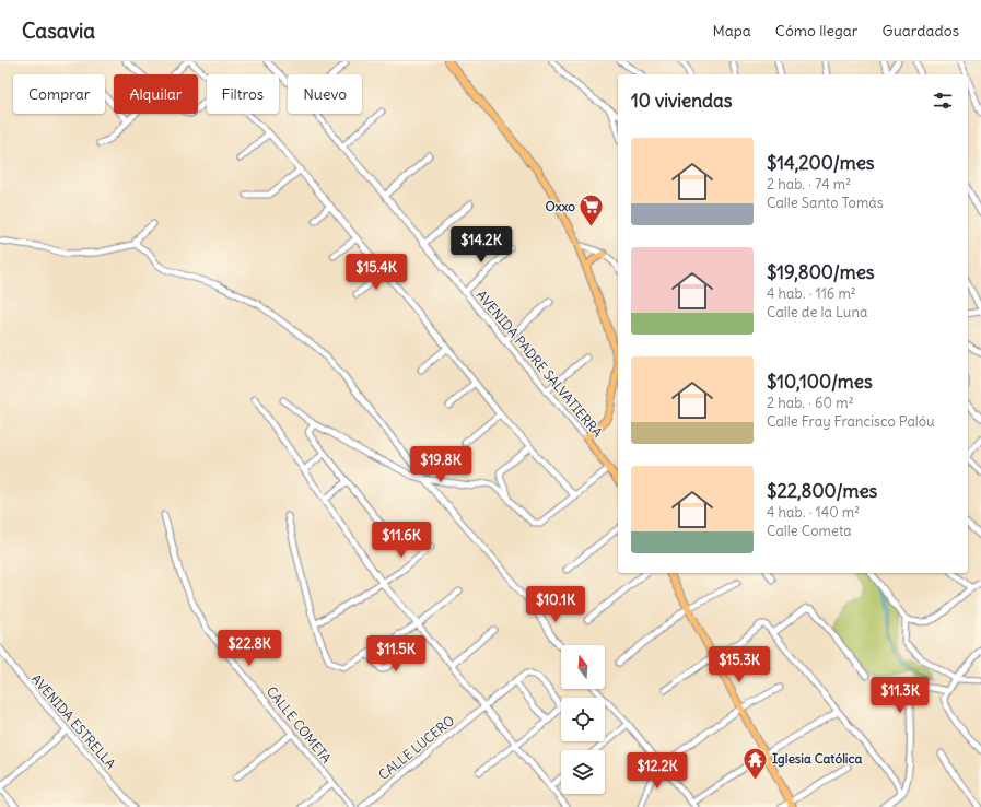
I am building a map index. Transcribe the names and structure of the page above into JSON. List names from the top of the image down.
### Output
{
  "streets": {
    "main road": ["AVENIDA PADRE SALVATIERRA"],
    "street": ["AVENIDA ESTRELLA", "CALLE COMETA", "CALLE LUCERO"]
  },
  "places": {
    "supermarket": ["Oxxo"],
    "temple": ["Iglesia Católica"]
  },
  "north": "top",
  "page": {
    "header": "Casavia",
    "nav": ["Mapa", "Cómo llegar", "Guardados"],
    "chip": [
      "Comprar",
      "Alquilar",
      "Filtros",
      "Nuevo"
    ],
    "heading": "10 viviendas",
    "list": [
      {
        "name": "$14,200/mes",
        "note": "2 hab. · 74 m² · Calle Santo Tomás"
      },
      {
        "name": "$19,800/mes",
        "note": "4 hab. · 116 m² · Calle de la Luna"
      },
      {
        "name": "$10,100/mes",
        "note": "2 hab. · 60 m² · Calle Fray Francisco Palóu"
      },
      {
        "name": "$22,800/mes",
        "note": "4 hab. · 140 m² · Calle Cometa"
      }
    ],
    "price": [
      "$14.2K",
      "$15.4K",
      "$19.8K",
      "$11.6K",
      "$10.1K",
      "$22.8K",
      "$11.5K",
      "$15.3K",
      "$11.3K",
      "$12.2K"
    ]
  }
}
